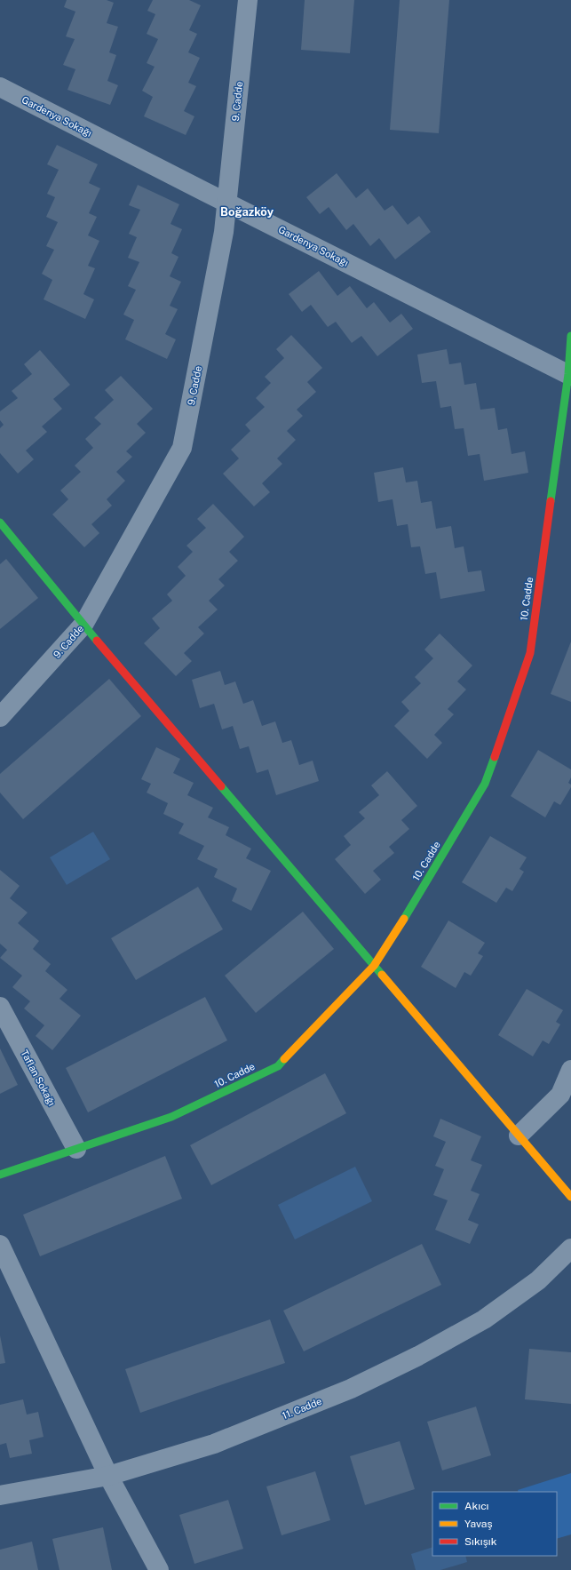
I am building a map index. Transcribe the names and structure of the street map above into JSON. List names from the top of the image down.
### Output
{
  "streets": {
    "street": [
      "9. Cadde",
      "Gardenya Sokağı",
      "10. Cadde",
      "Taflan Sokağı",
      "11. Cadde"
    ]
  },
  "crossings": [
    ["9. Cadde", "Gardenya Sokağı"],
    ["Gardenya Sokağı", "10. Cadde"],
    ["10. Cadde", "Taflan Sokağı"]
  ],
  "districts": ["Boğazköy"],
  "legend": ["Akıcı", "Yavaş", "Sıkışık"]
}
